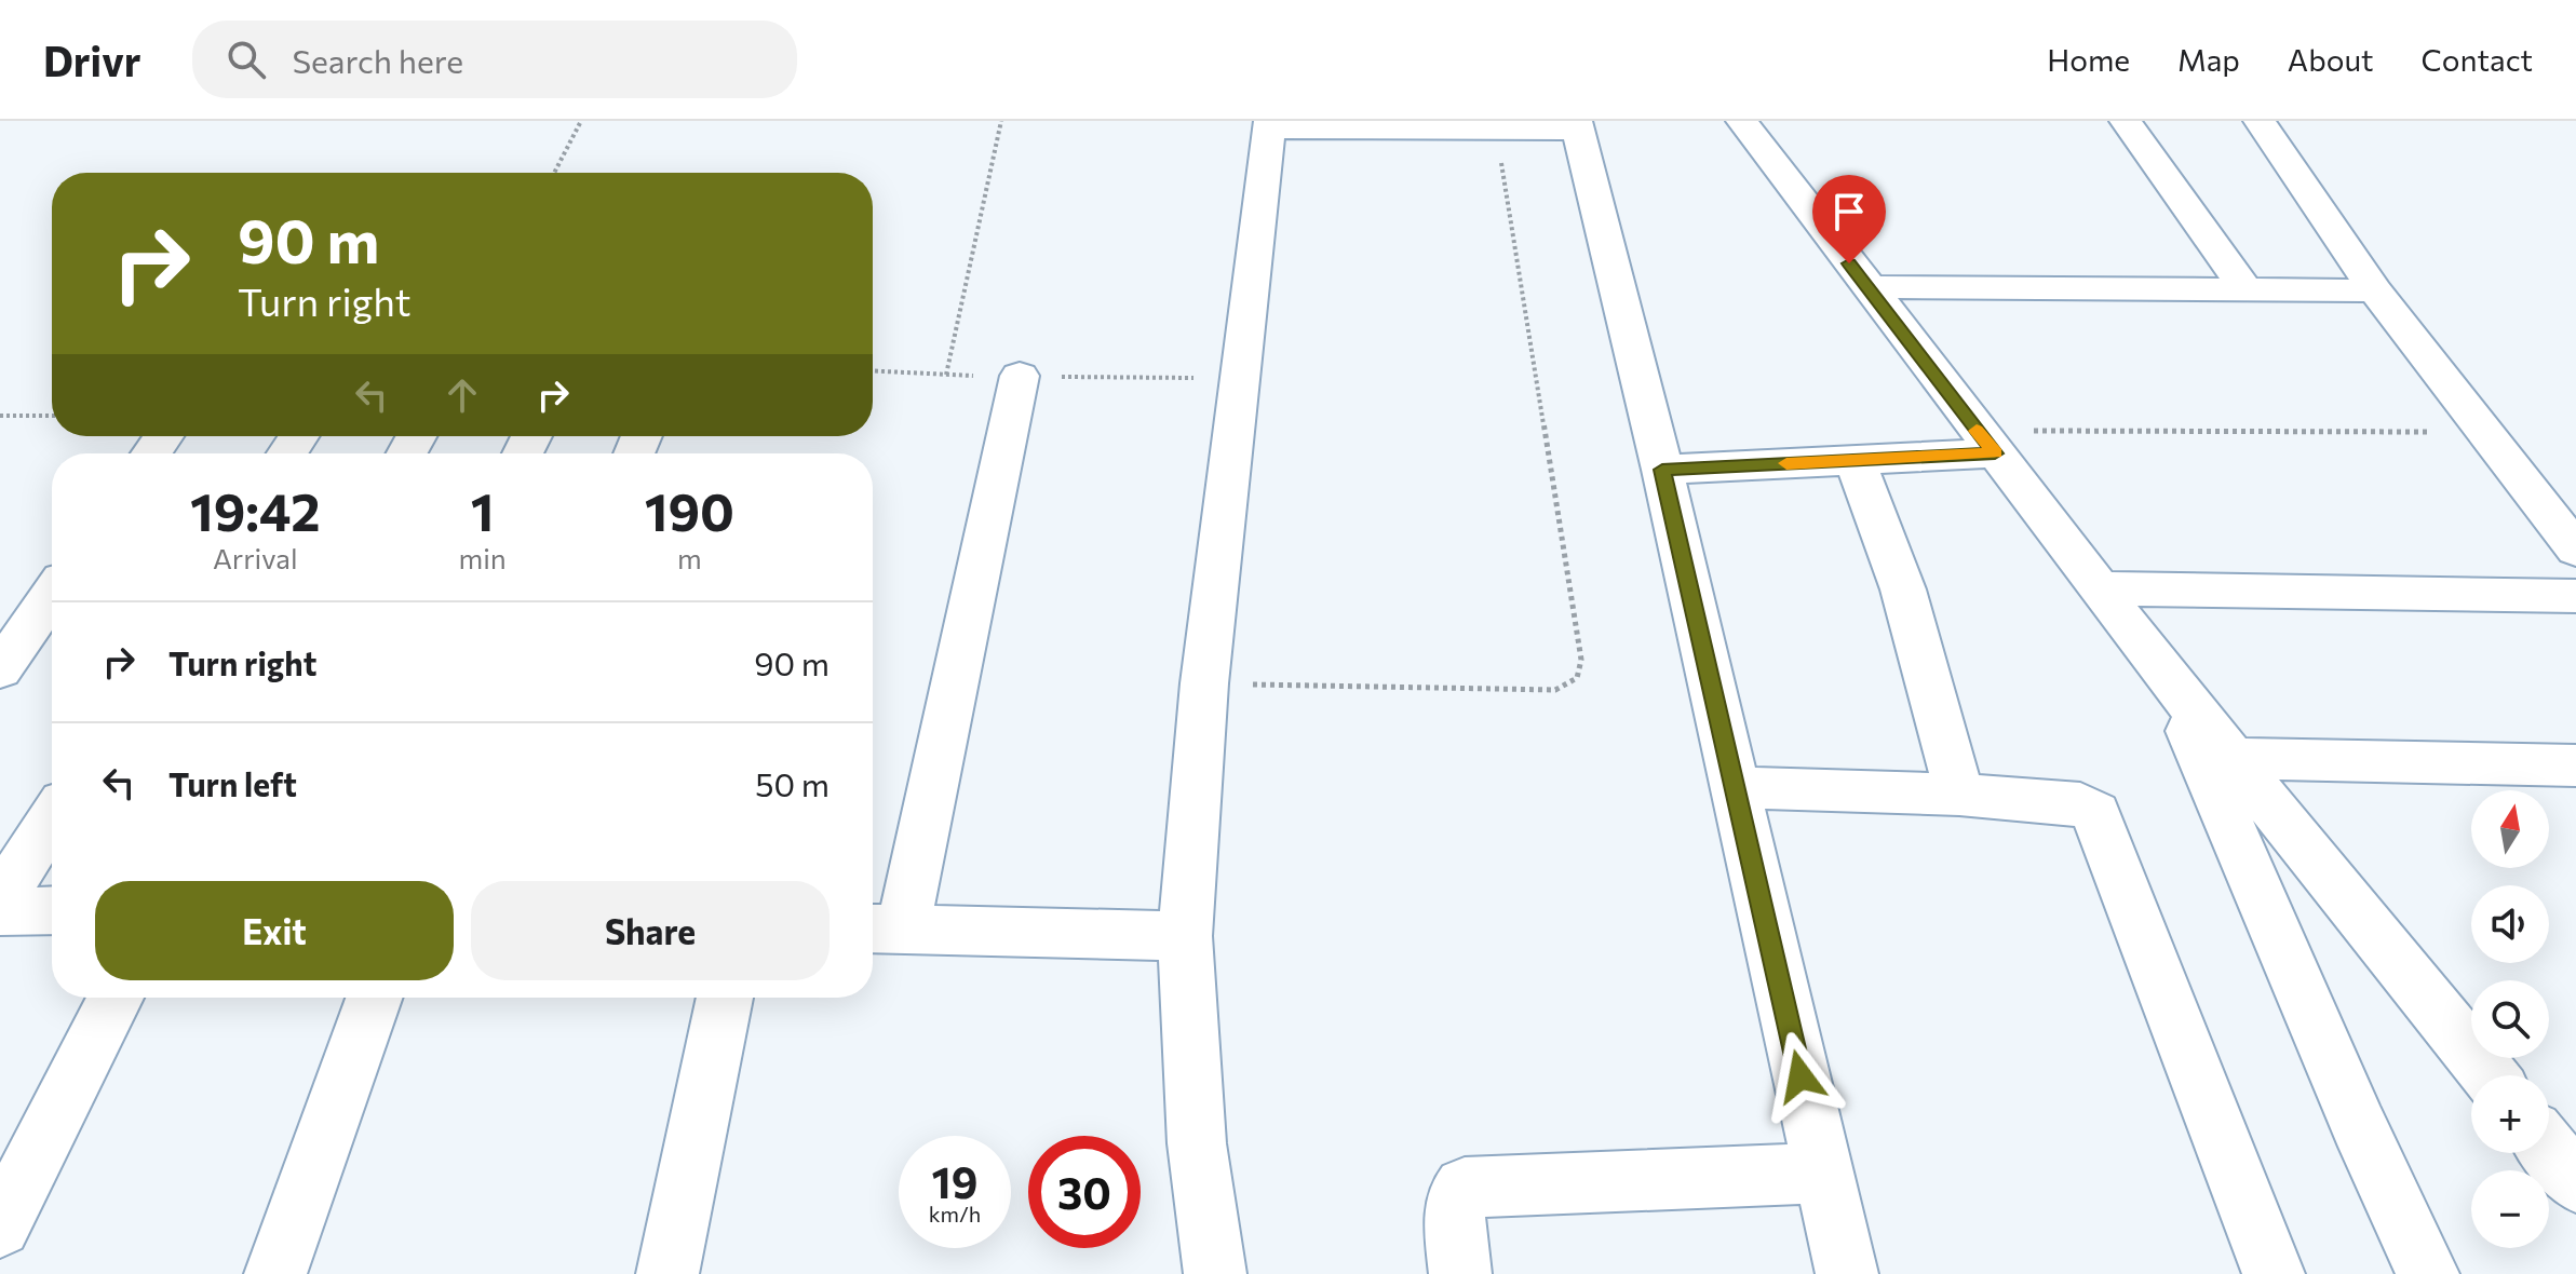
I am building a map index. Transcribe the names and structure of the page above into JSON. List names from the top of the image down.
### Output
{
  "north": "top",
  "page": {
    "header": "Drivr",
    "search": "Search here",
    "nav": [
      "Home",
      "Map",
      "About",
      "Contact"
    ],
    "turn": ["90 m", "Turn right"],
    "eta": [
      "19:42",
      "Arrival",
      "1",
      "min",
      "190",
      "m"
    ],
    "list": [
      {
        "name": "Turn right",
        "value": "90 m"
      },
      {
        "name": "Turn left",
        "value": "50 m"
      }
    ],
    "map_buttons": ["+", "−"],
    "buttons": ["Exit", "Share"],
    "speed": "19 km/h",
    "limit": "30"
  }
}
